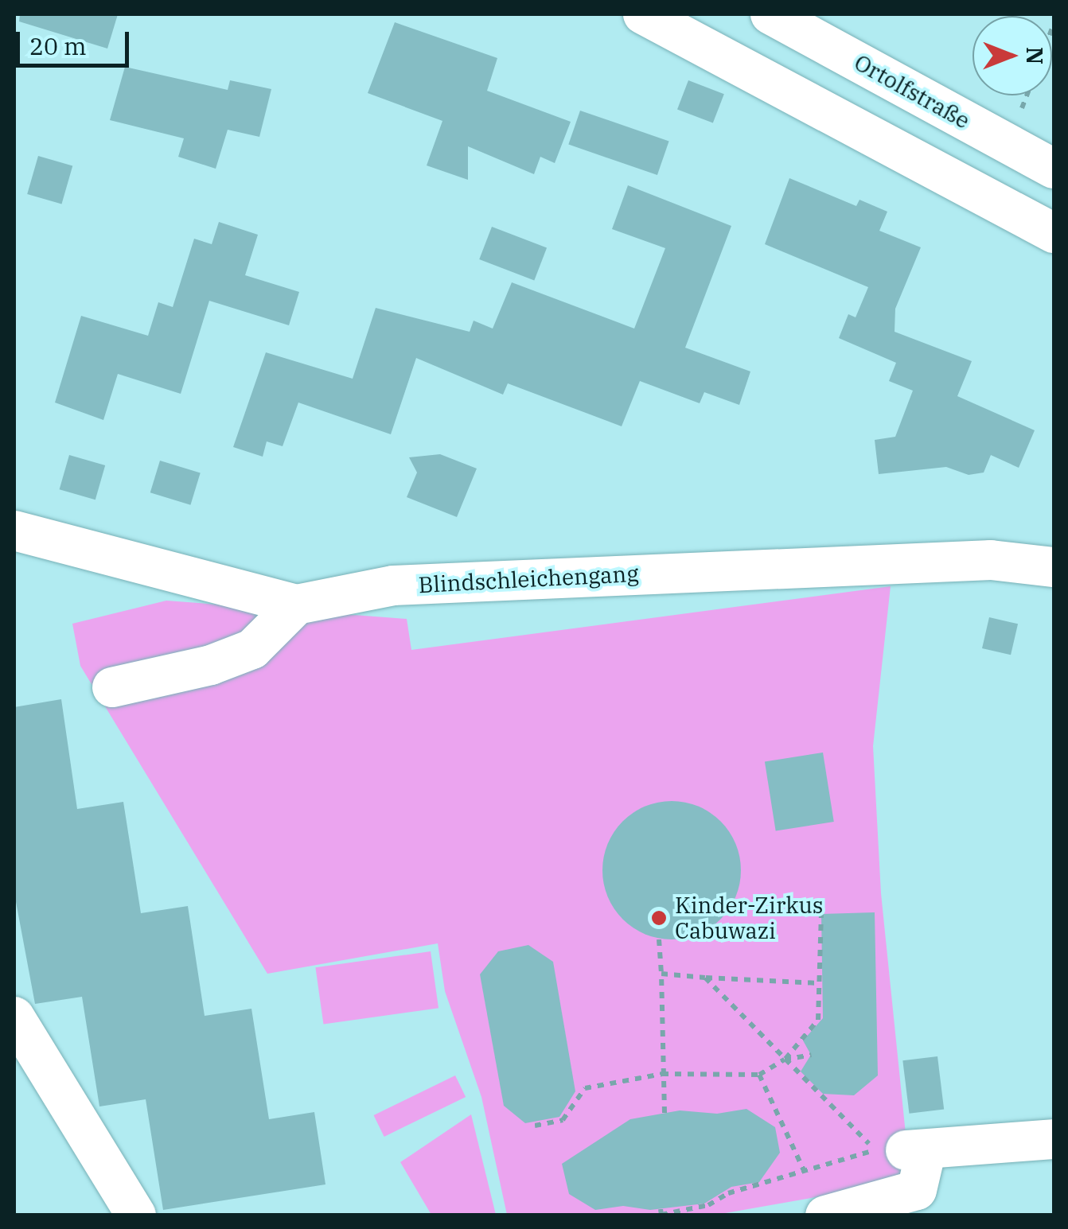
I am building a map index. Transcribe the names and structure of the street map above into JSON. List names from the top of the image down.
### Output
{
  "streets": {
    "street": ["Ortolfstraße", "Blindschleichengang"]
  },
  "places": ["Kinder-Zirkus Cabuwazi"],
  "scale_bar": "20 m",
  "north": "right"
}
